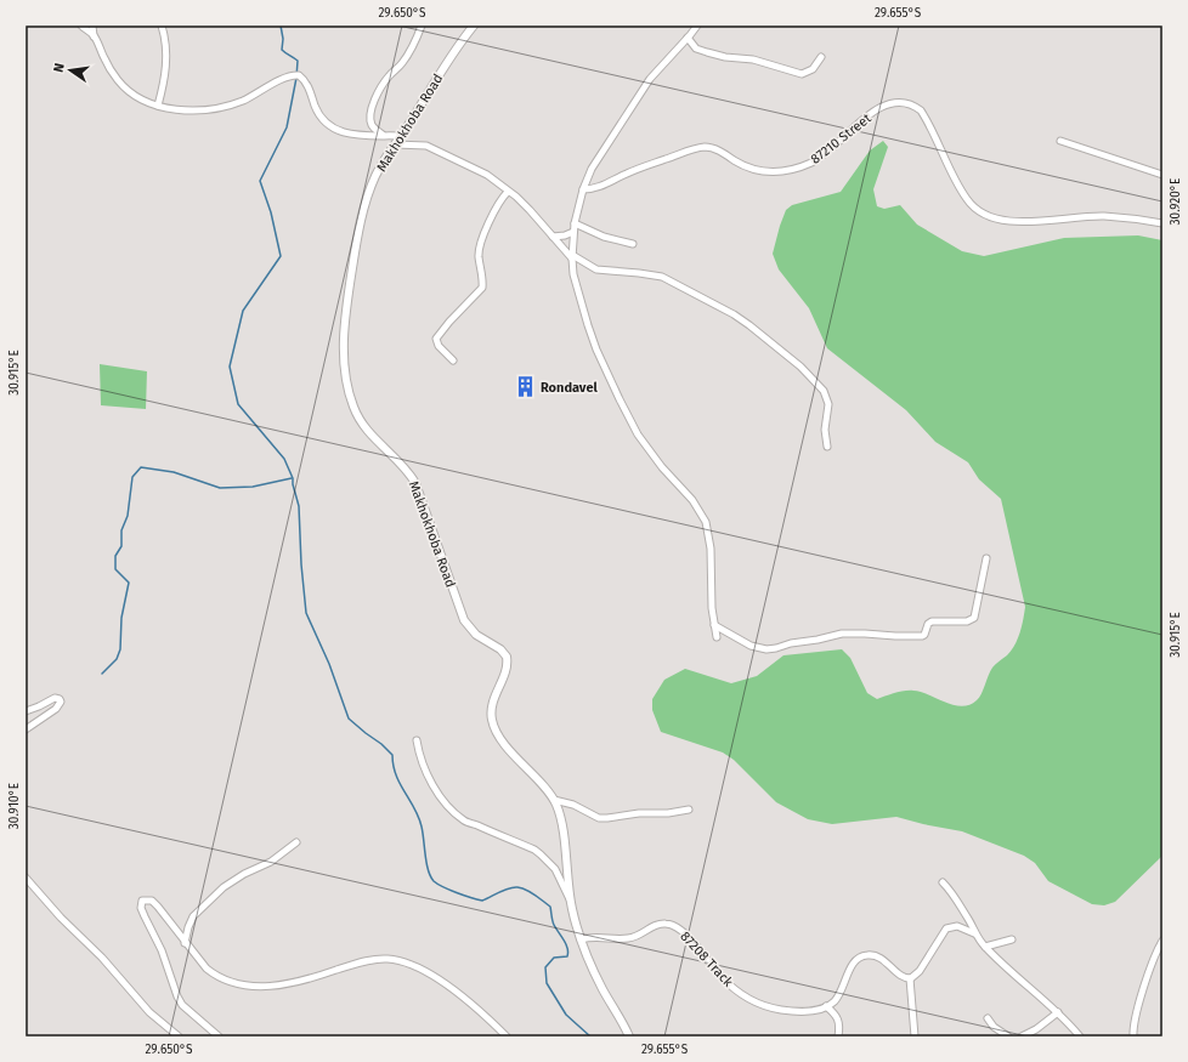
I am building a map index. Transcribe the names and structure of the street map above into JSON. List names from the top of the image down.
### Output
{
  "streets": {
    "street": ["Makhokhoba Road", "87210 Street", "87208 Track"]
  },
  "crossings": [
    ["Makhokhoba Road", "87208 Track"]
  ],
  "places": {
    "building": ["Rondavel"]
  },
  "north": "left",
  "coordinates": [
    "29.650°S",
    "29.655°S",
    "30.920°E",
    "30.915°E",
    "30.910°E"
  ]
}
